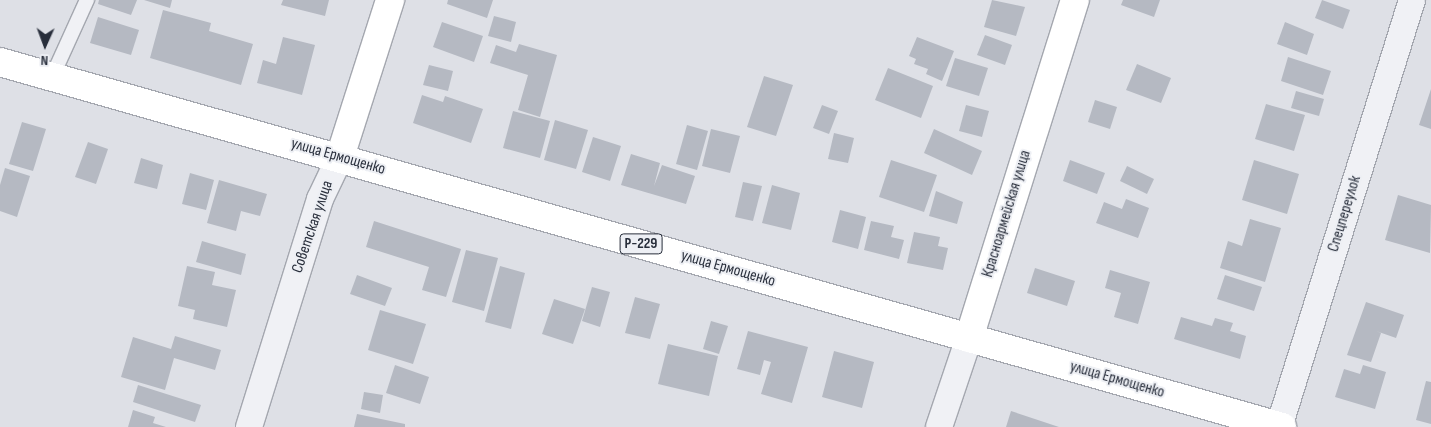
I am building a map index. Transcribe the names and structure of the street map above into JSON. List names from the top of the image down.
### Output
{
  "streets": {
    "main road": [
      "улица Ермощенко",
      "Красноармейская улица",
      "Советская улица",
      "Р-229"
    ],
    "street": ["Спецпереулок"]
  },
  "crossings": [
    ["улица Ермощенко", "Красноармейская улица"],
    ["улица Ермощенко", "Спецпереулок"],
    ["улица Ермощенко", "Советская улица"]
  ],
  "north": "bottom"
}
